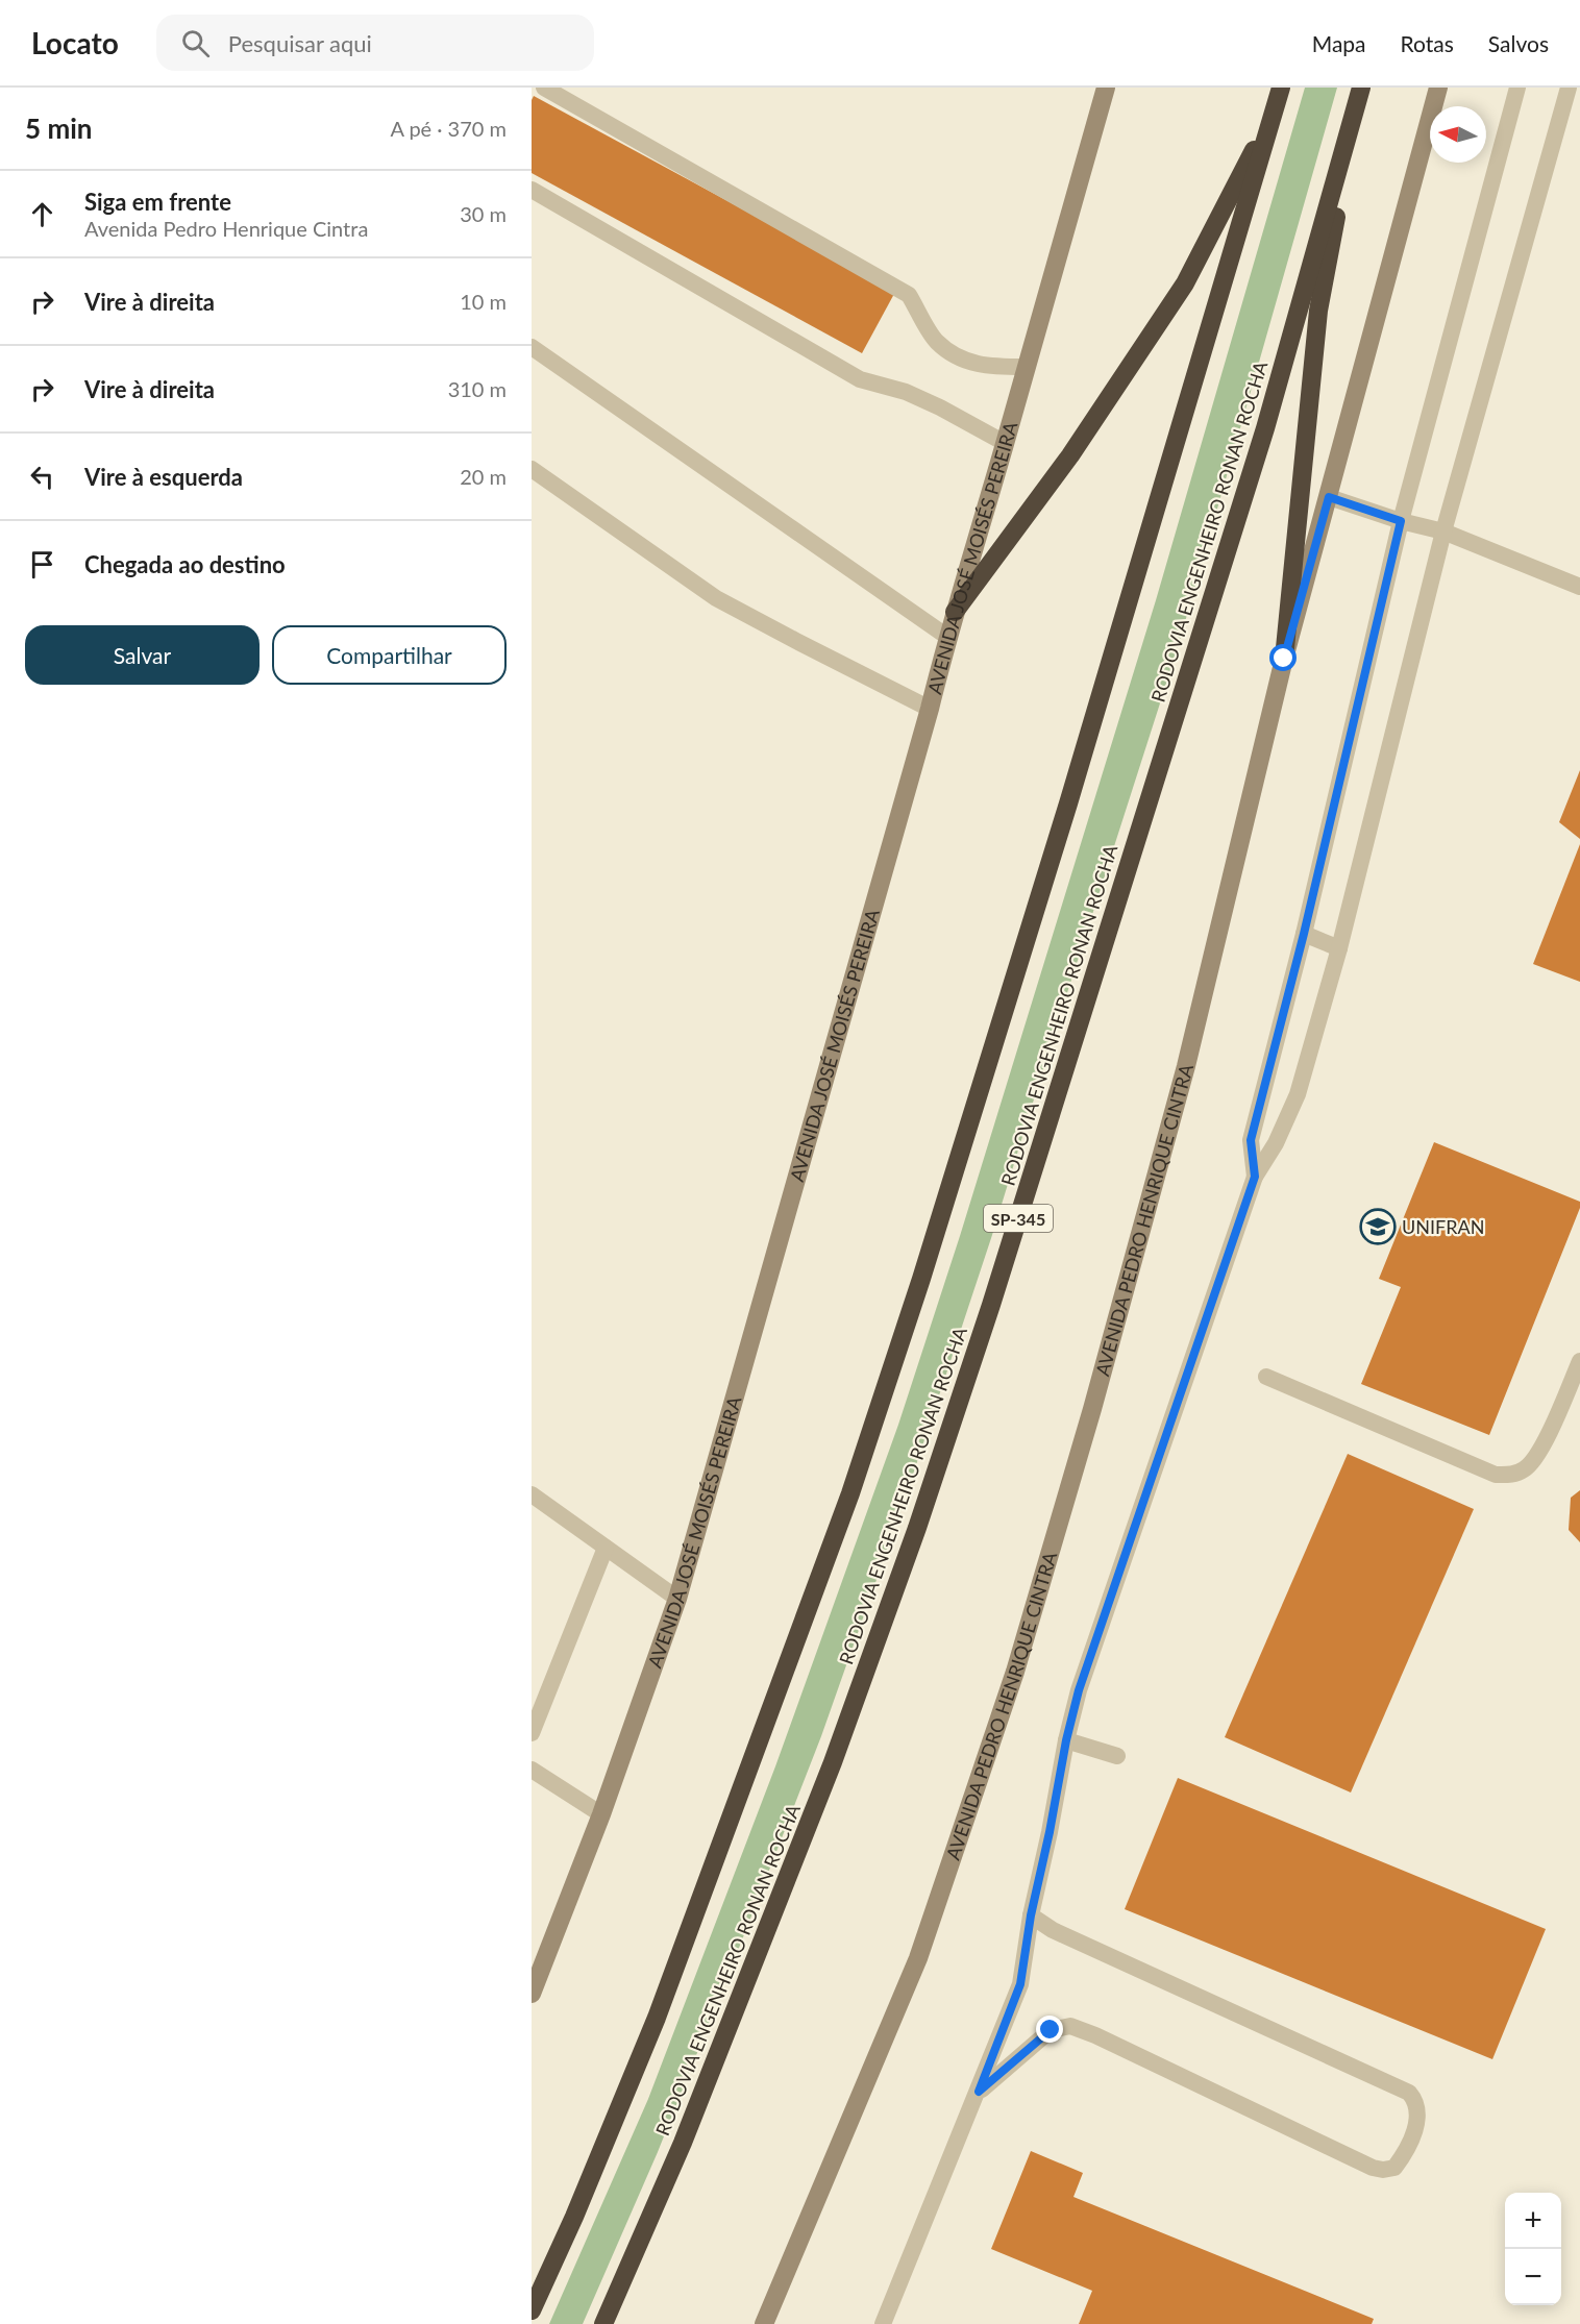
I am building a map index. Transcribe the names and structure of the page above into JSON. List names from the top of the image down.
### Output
{
  "streets": {
    "highway": ["RODOVIA ENGENHEIRO RONAN ROCHA", "SP-345"],
    "street": ["AVENIDA JOSÉ MOISÉS PEREIRA", "AVENIDA PEDRO HENRIQUE CINTRA"]
  },
  "places": {
    "school or university": ["UNIFRAN"]
  },
  "north": "left",
  "page": {
    "header": "Locato",
    "search": "Pesquisar aqui",
    "nav": ["Mapa", "Rotas", "Salvos"],
    "heading": ["5 min", "A pé · 370 m"],
    "list": [
      ["Siga em frente", "Avenida Pedro Henrique Cintra", "30 m"],
      ["Vire à direita", "10 m"],
      ["Vire à direita", "310 m"],
      ["Vire à esquerda", "20 m"],
      "Chegada ao destino"
    ],
    "buttons": ["Salvar", "Compartilhar"],
    "map_buttons": ["+", "−"]
  }
}
